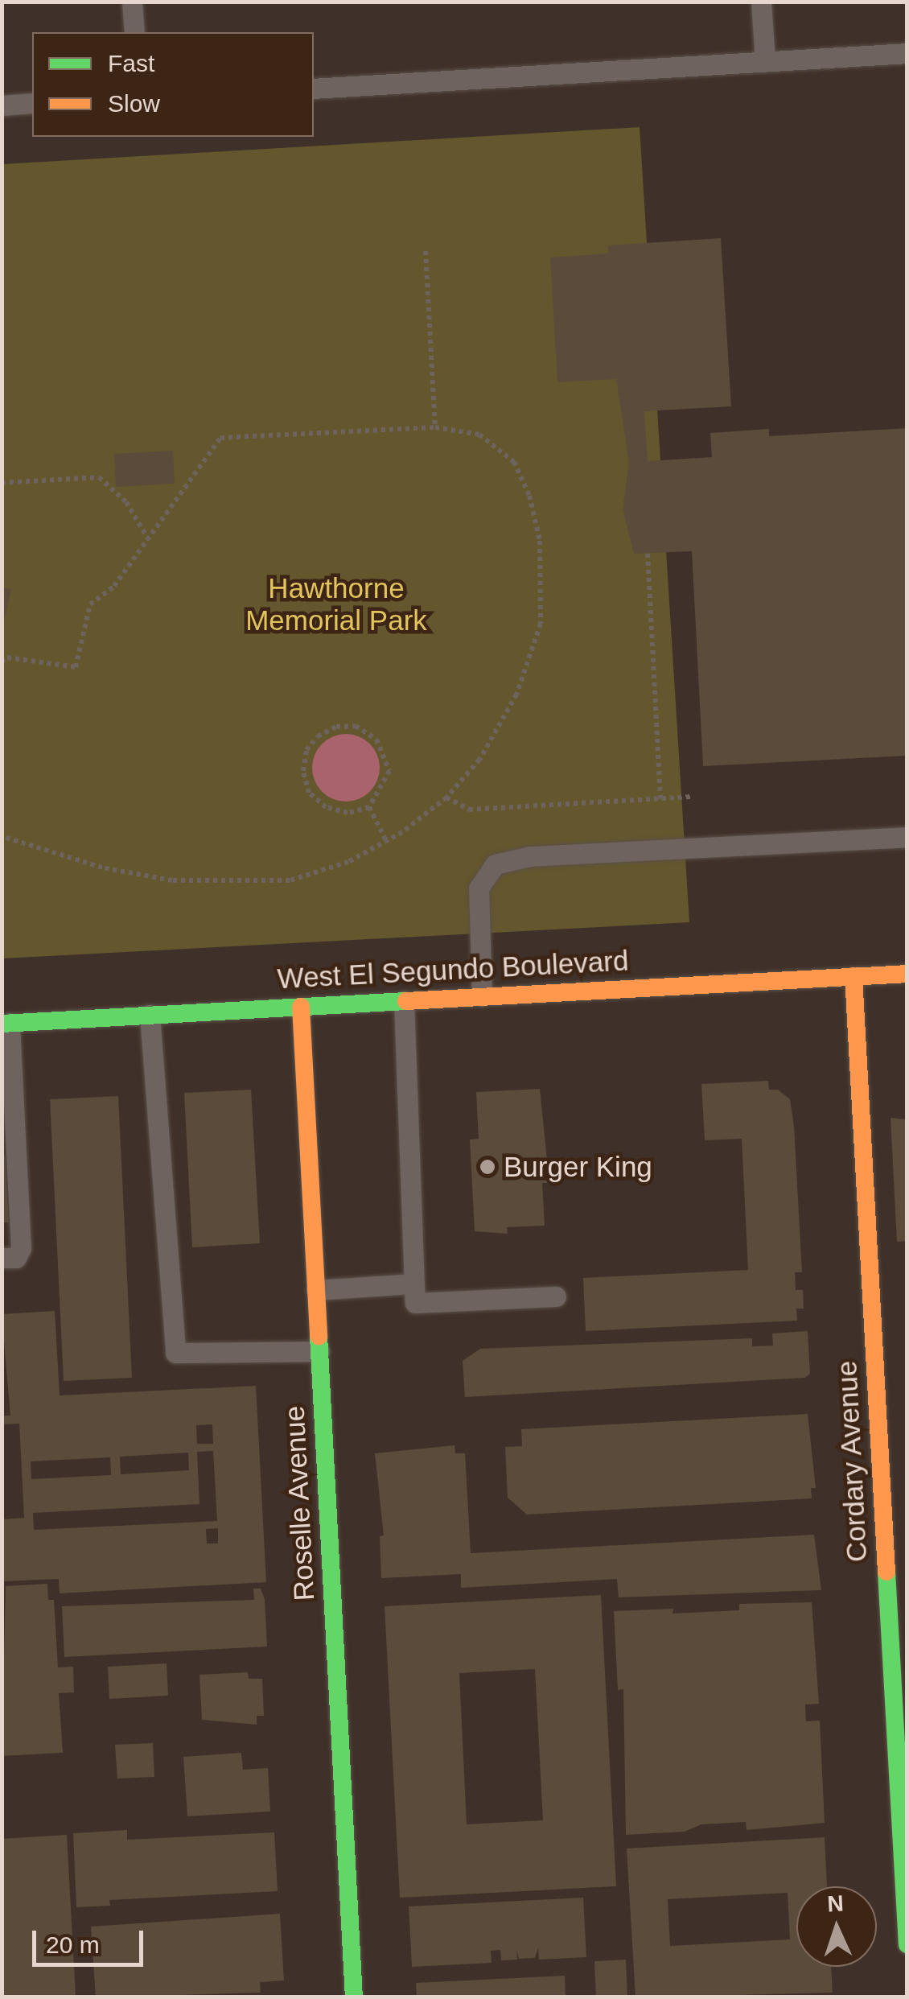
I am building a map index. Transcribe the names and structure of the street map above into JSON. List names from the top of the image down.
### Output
{
  "streets": {
    "street": ["West El Segundo Boulevard", "Cordary Avenue", "Roselle Avenue"]
  },
  "crossings": [
    ["West El Segundo Boulevard", "Cordary Avenue"],
    ["West El Segundo Boulevard", "Roselle Avenue"]
  ],
  "parks": ["Hawthorne Memorial Park"],
  "places": ["Burger King"],
  "legend": ["Fast", "Slow"],
  "scale_bar": "20 m",
  "north": "top"
}
